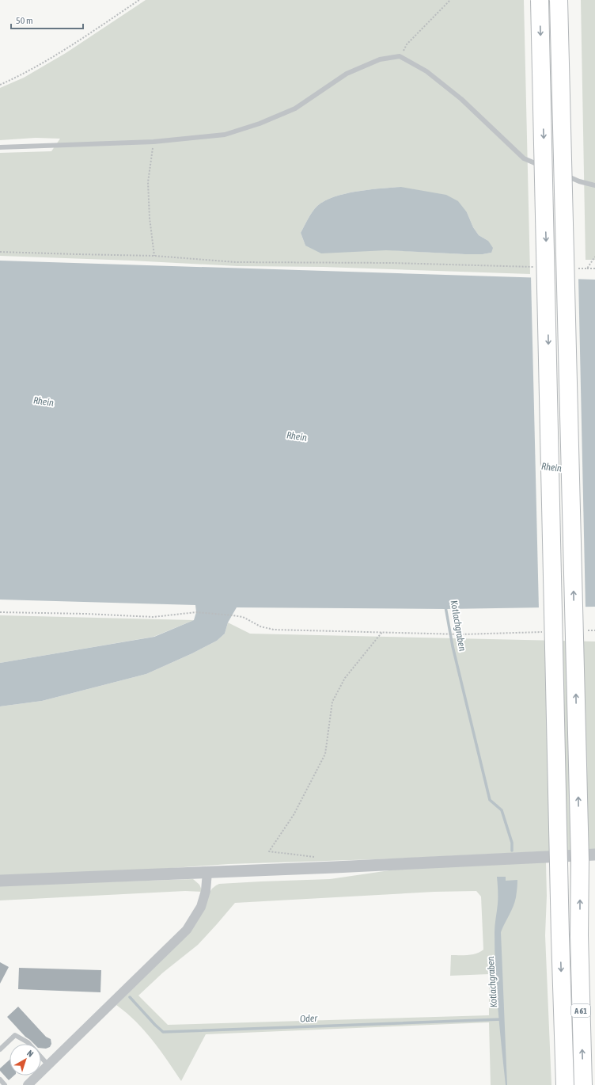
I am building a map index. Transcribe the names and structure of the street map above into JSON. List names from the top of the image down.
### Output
{
  "streets": {
    "highway": ["A 61"]
  },
  "water": ["Rhein", "Kotlachgraben", "Oder"],
  "scale_bar": "50 m",
  "north": "top right"
}
